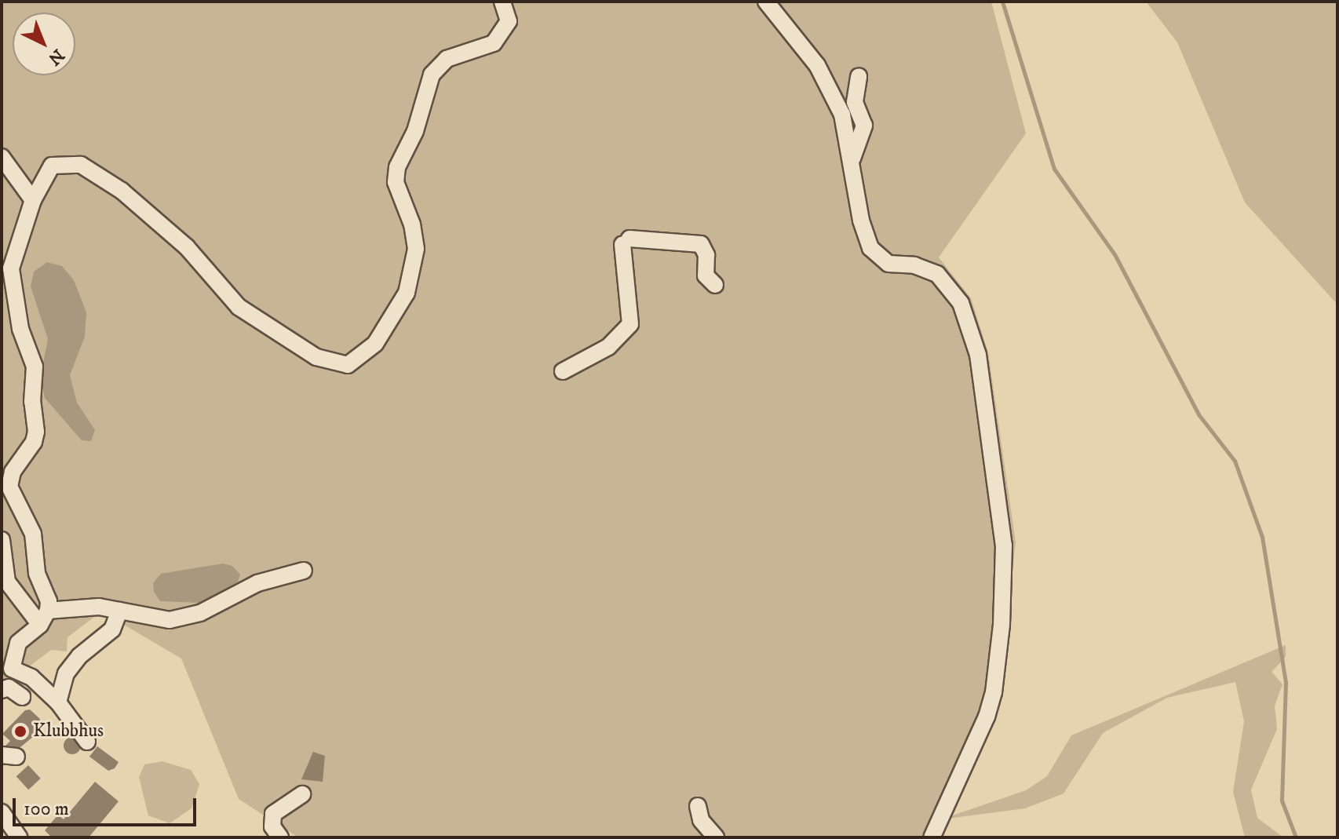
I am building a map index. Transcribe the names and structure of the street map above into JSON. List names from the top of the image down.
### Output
{
  "places": ["Klubbhus"],
  "scale_bar": "100 m",
  "north": "bottom right"
}
